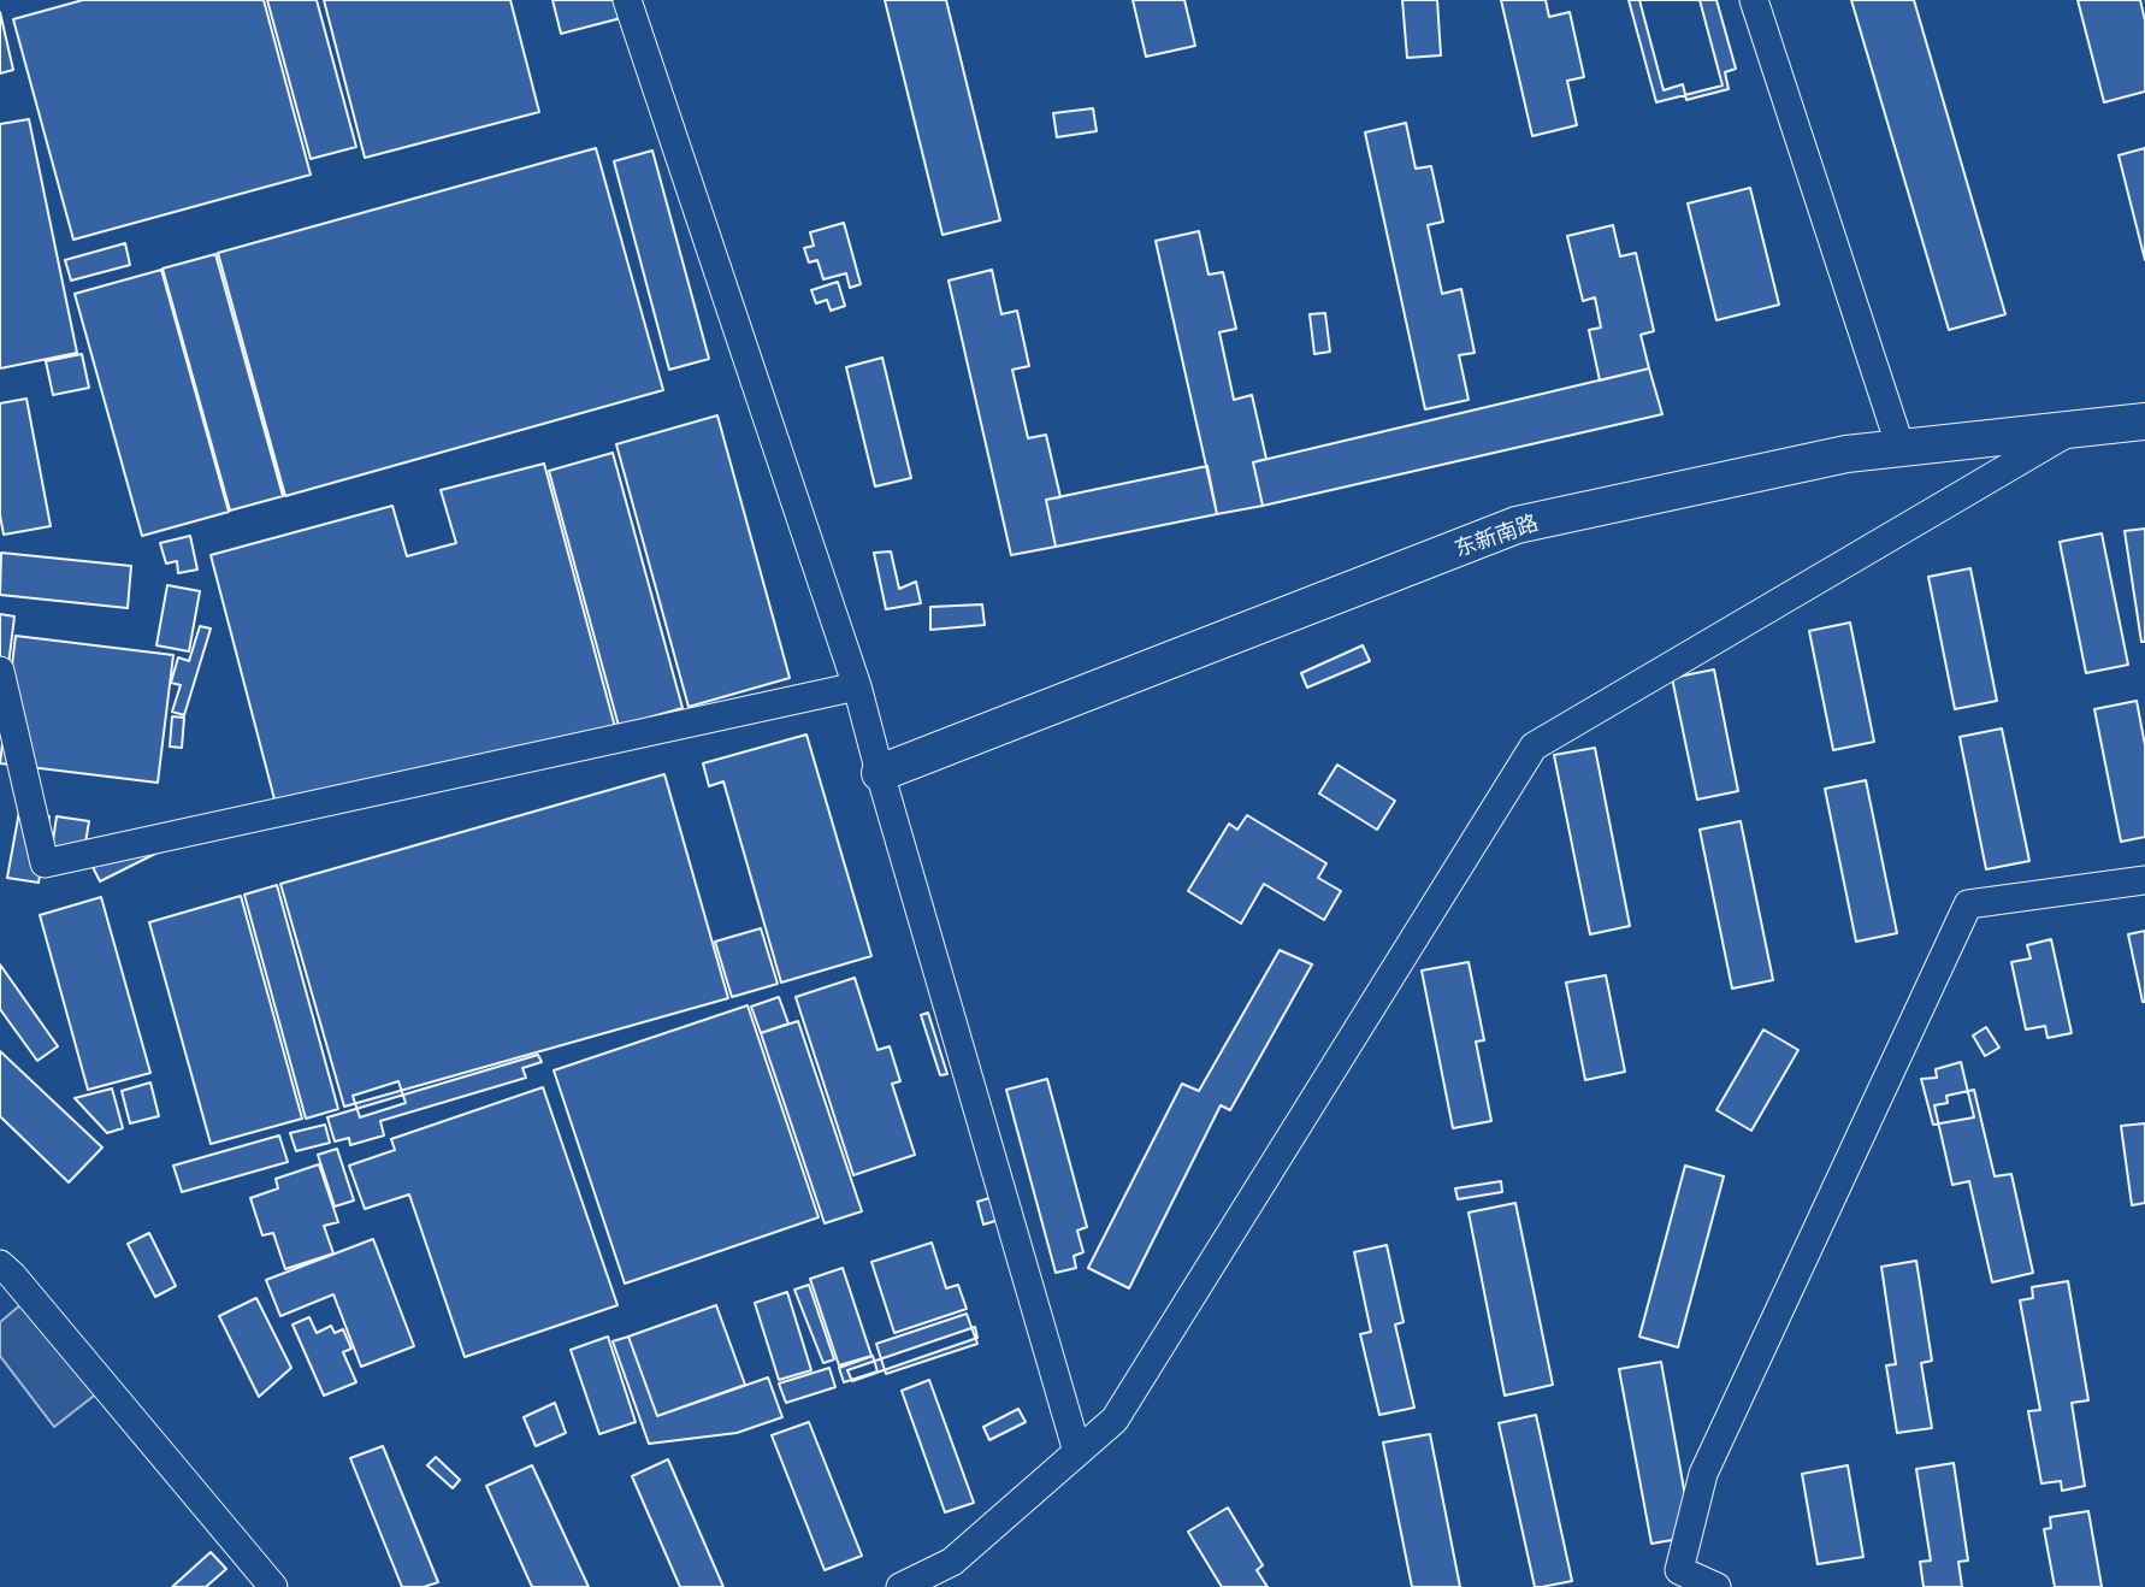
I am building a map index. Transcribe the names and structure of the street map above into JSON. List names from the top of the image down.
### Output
{
  "streets": {
    "main road": ["东新南路"]
  }
}
